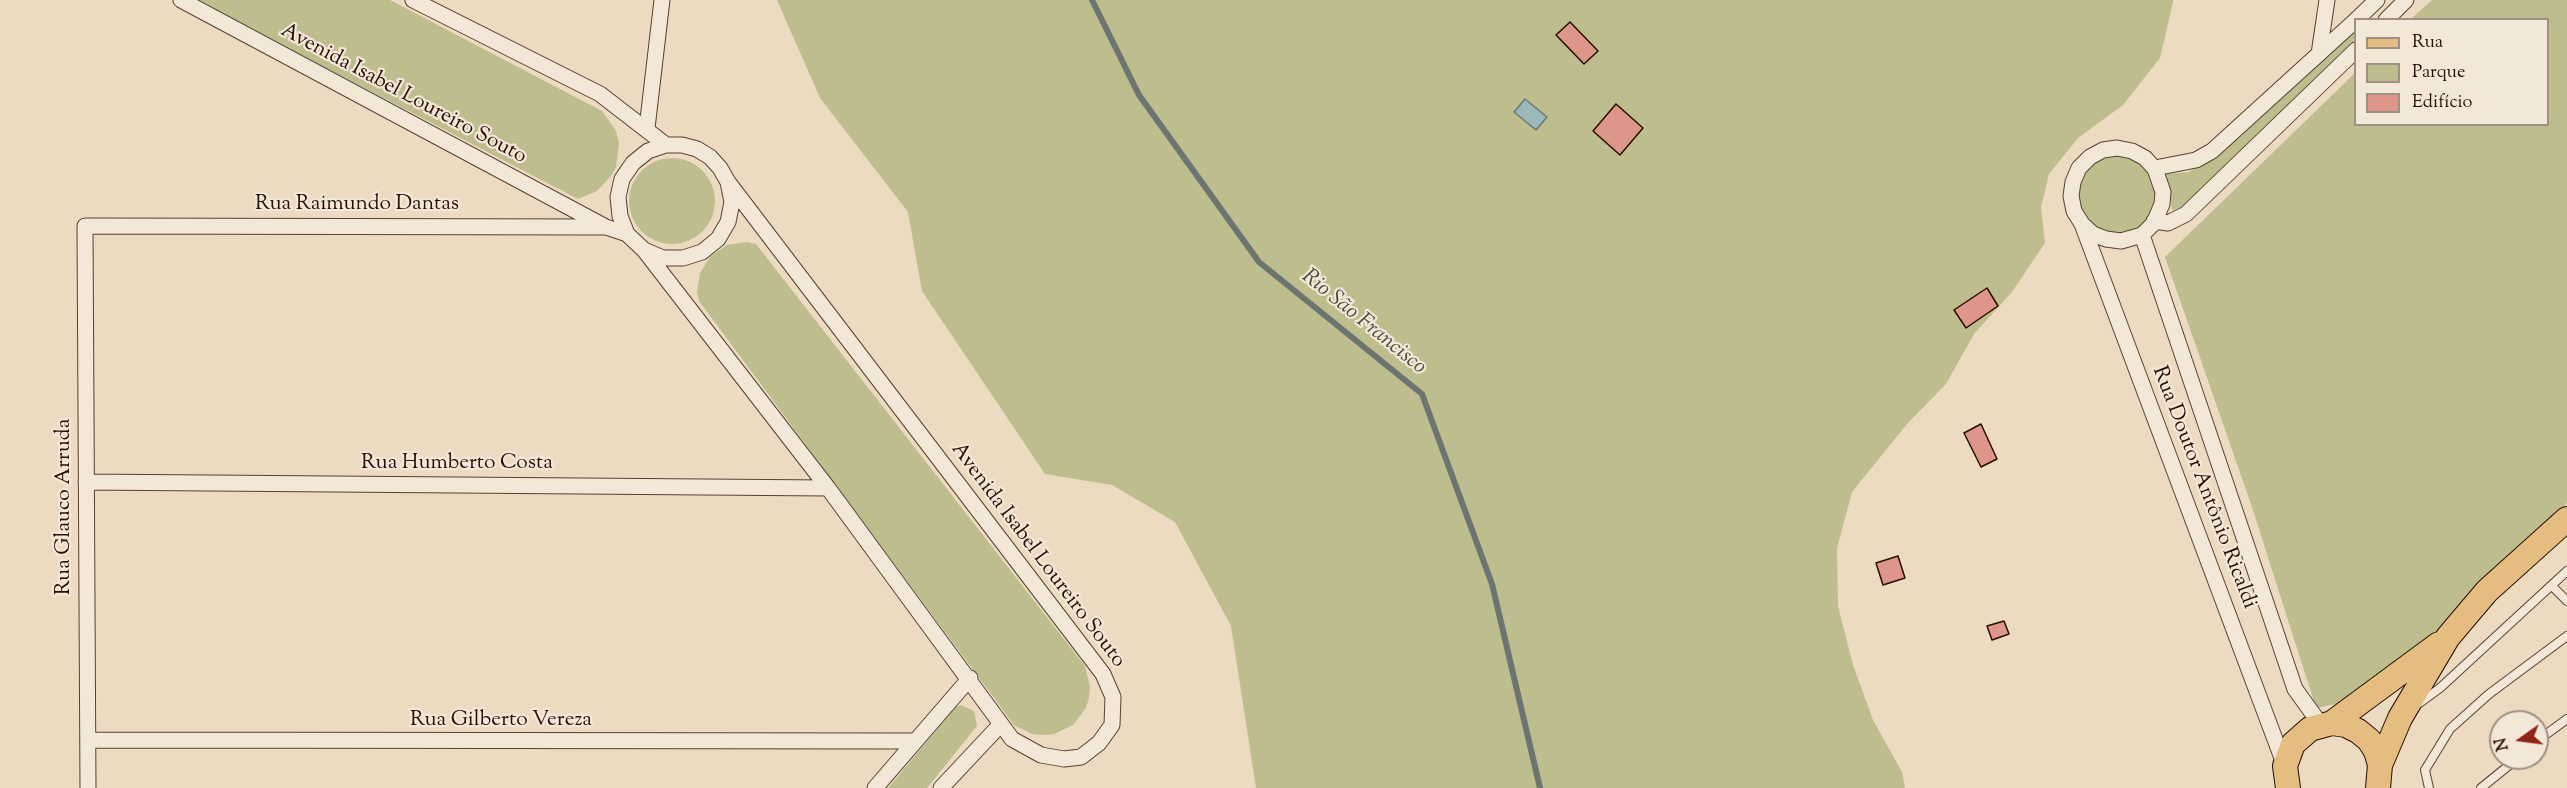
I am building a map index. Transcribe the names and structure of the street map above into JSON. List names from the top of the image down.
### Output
{
  "streets": {
    "street": [
      "Avenida Isabel Loureiro Souto",
      "Rua Raimundo Dantas",
      "Rua Humberto Costa",
      "Rua Doutor Antônio Ricaldi",
      "Rua Glauco Arruda",
      "Rua Gilberto Vereza"
    ]
  },
  "crossings": [
    ["Avenida Isabel Loureiro Souto", "Rua Raimundo Dantas"],
    ["Avenida Isabel Loureiro Souto", "Rua Humberto Costa"],
    ["Rua Raimundo Dantas", "Rua Glauco Arruda"],
    ["Rua Humberto Costa", "Rua Glauco Arruda"],
    ["Rua Glauco Arruda", "Rua Gilberto Vereza"]
  ],
  "water": ["Rio São Francisco"],
  "legend": ["Rua", "Parque", "Edifício"],
  "north": "left"
}
